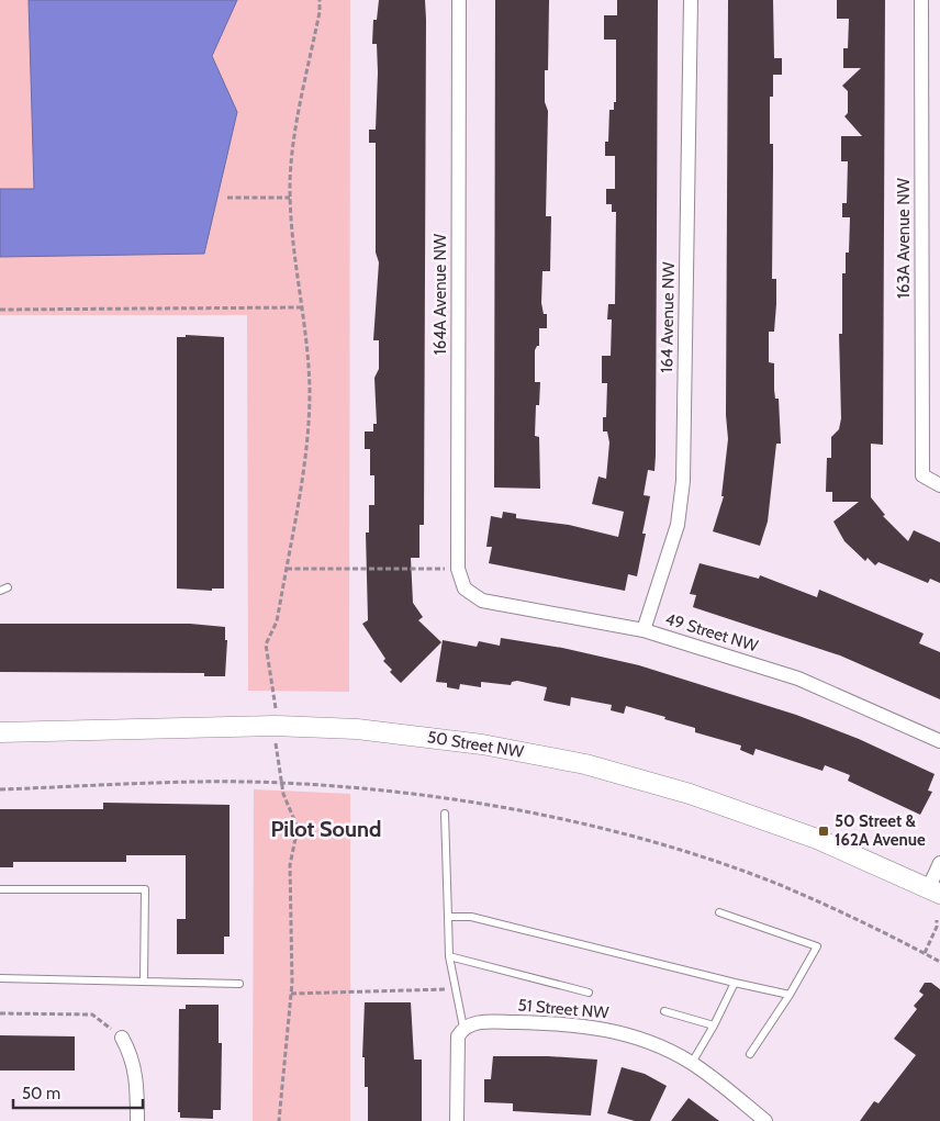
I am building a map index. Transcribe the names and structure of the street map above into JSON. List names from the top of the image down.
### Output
{
  "streets": {
    "main road": ["50 Street NW"],
    "street": [
      "163A Avenue NW",
      "164A Avenue NW",
      "164 Avenue NW",
      "49 Street NW",
      "51 Street NW"
    ]
  },
  "crossings": [
    ["164A Avenue NW", "49 Street NW"],
    ["164 Avenue NW", "49 Street NW"]
  ],
  "districts": ["Pilot Sound"],
  "places": {
    "transit": ["50 Street & 162A Avenue"]
  },
  "scale_bar": "50 m"
}
